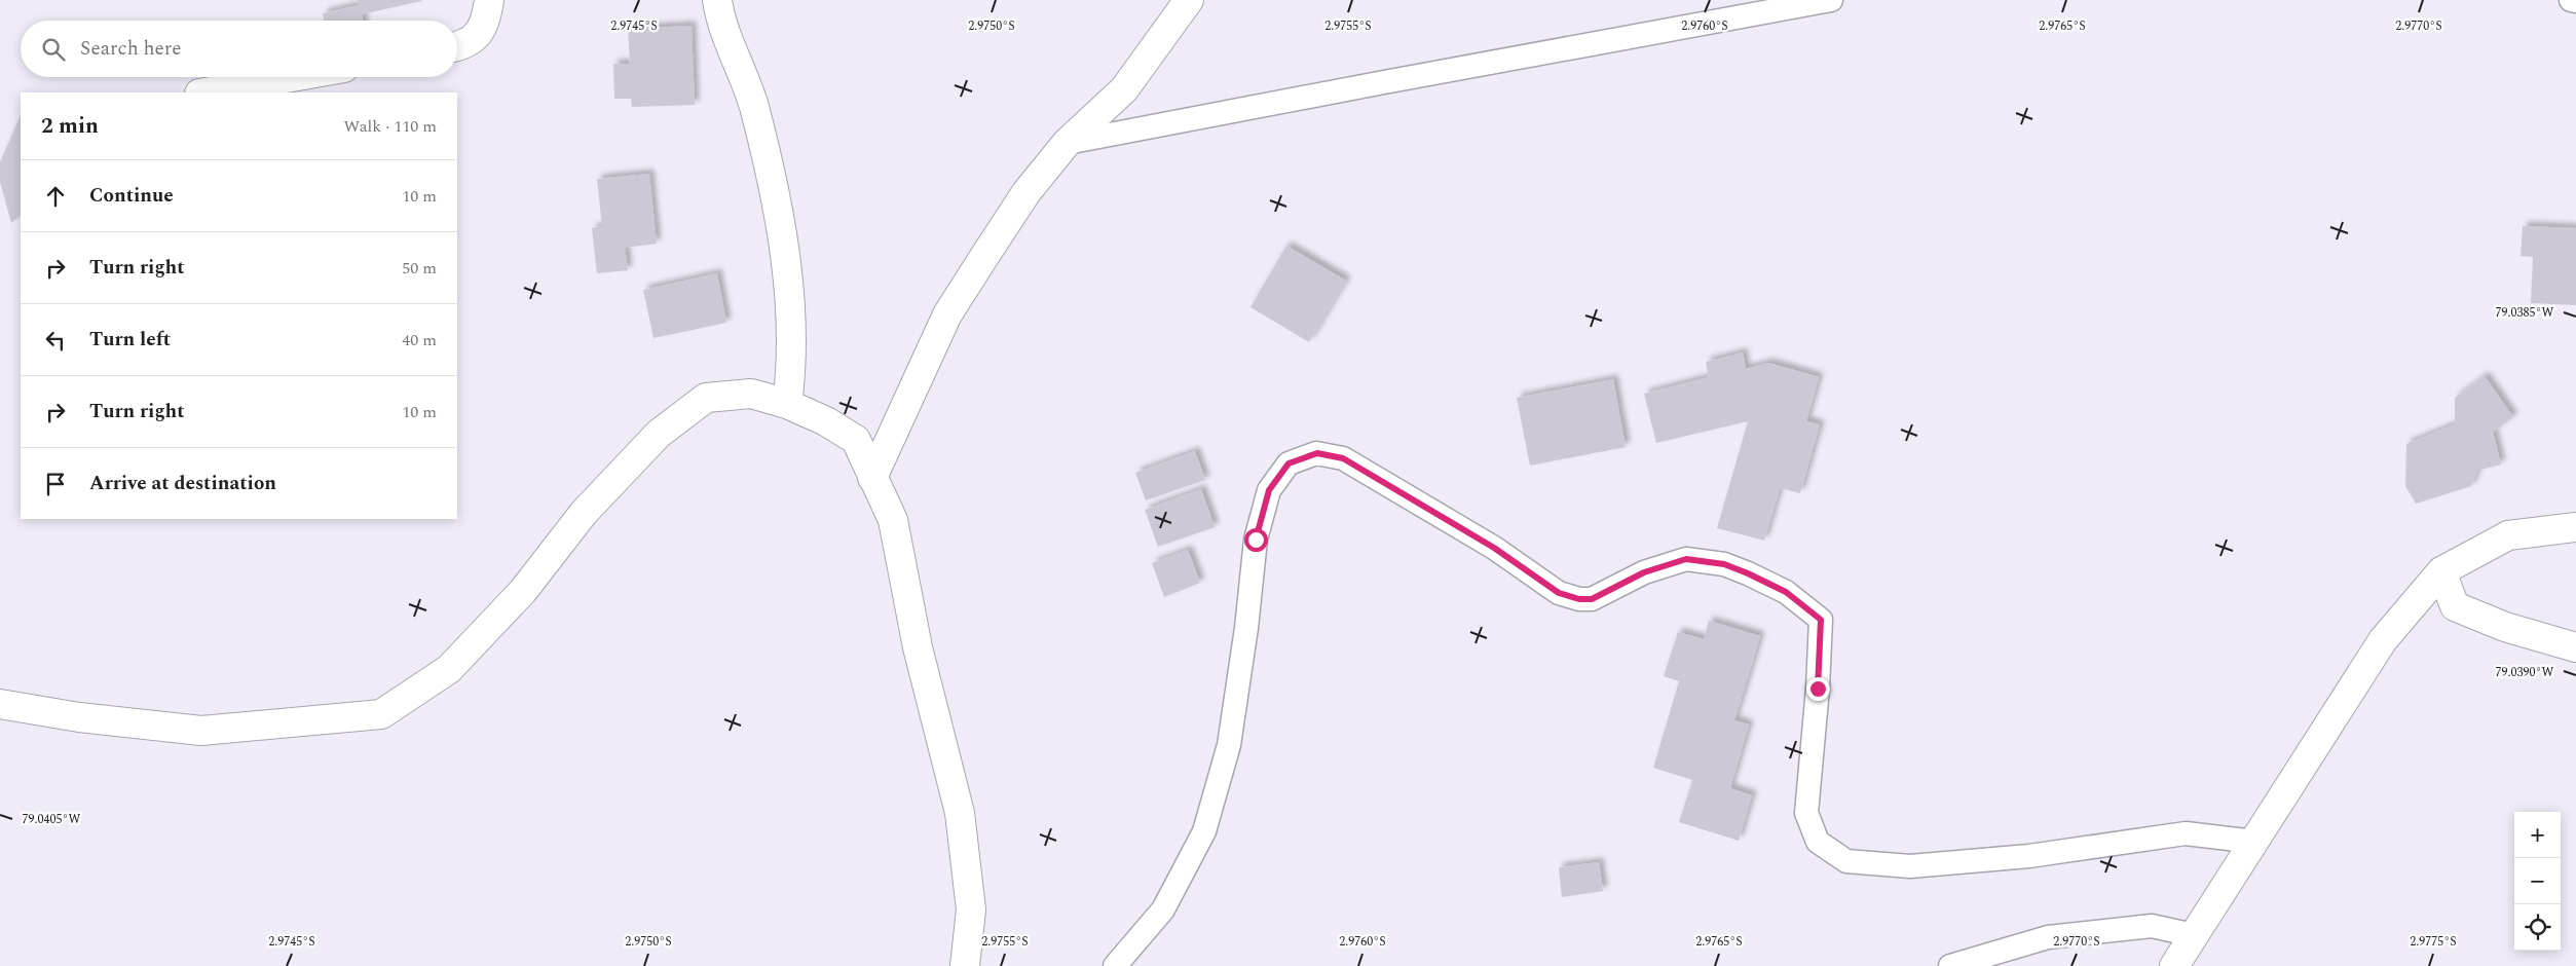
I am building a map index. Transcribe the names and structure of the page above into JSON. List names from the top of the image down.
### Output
{
  "page": {
    "search": "Search here",
    "heading": ["2 min", "Walk · 110 m"],
    "list": [
      ["Continue", "10 m"],
      ["Turn right", "50 m"],
      ["Turn left", "40 m"],
      ["Turn right", "10 m"],
      "Arrive at destination"
    ],
    "map_buttons": ["+", "−"]
  },
  "coordinates": [
    "2.9745°S",
    "2.9750°S",
    "2.9755°S",
    "2.9760°S",
    "2.9765°S",
    "2.9770°S",
    "79.0385°W",
    "79.0390°W",
    "79.0405°W",
    "2.9775°S"
  ]
}
